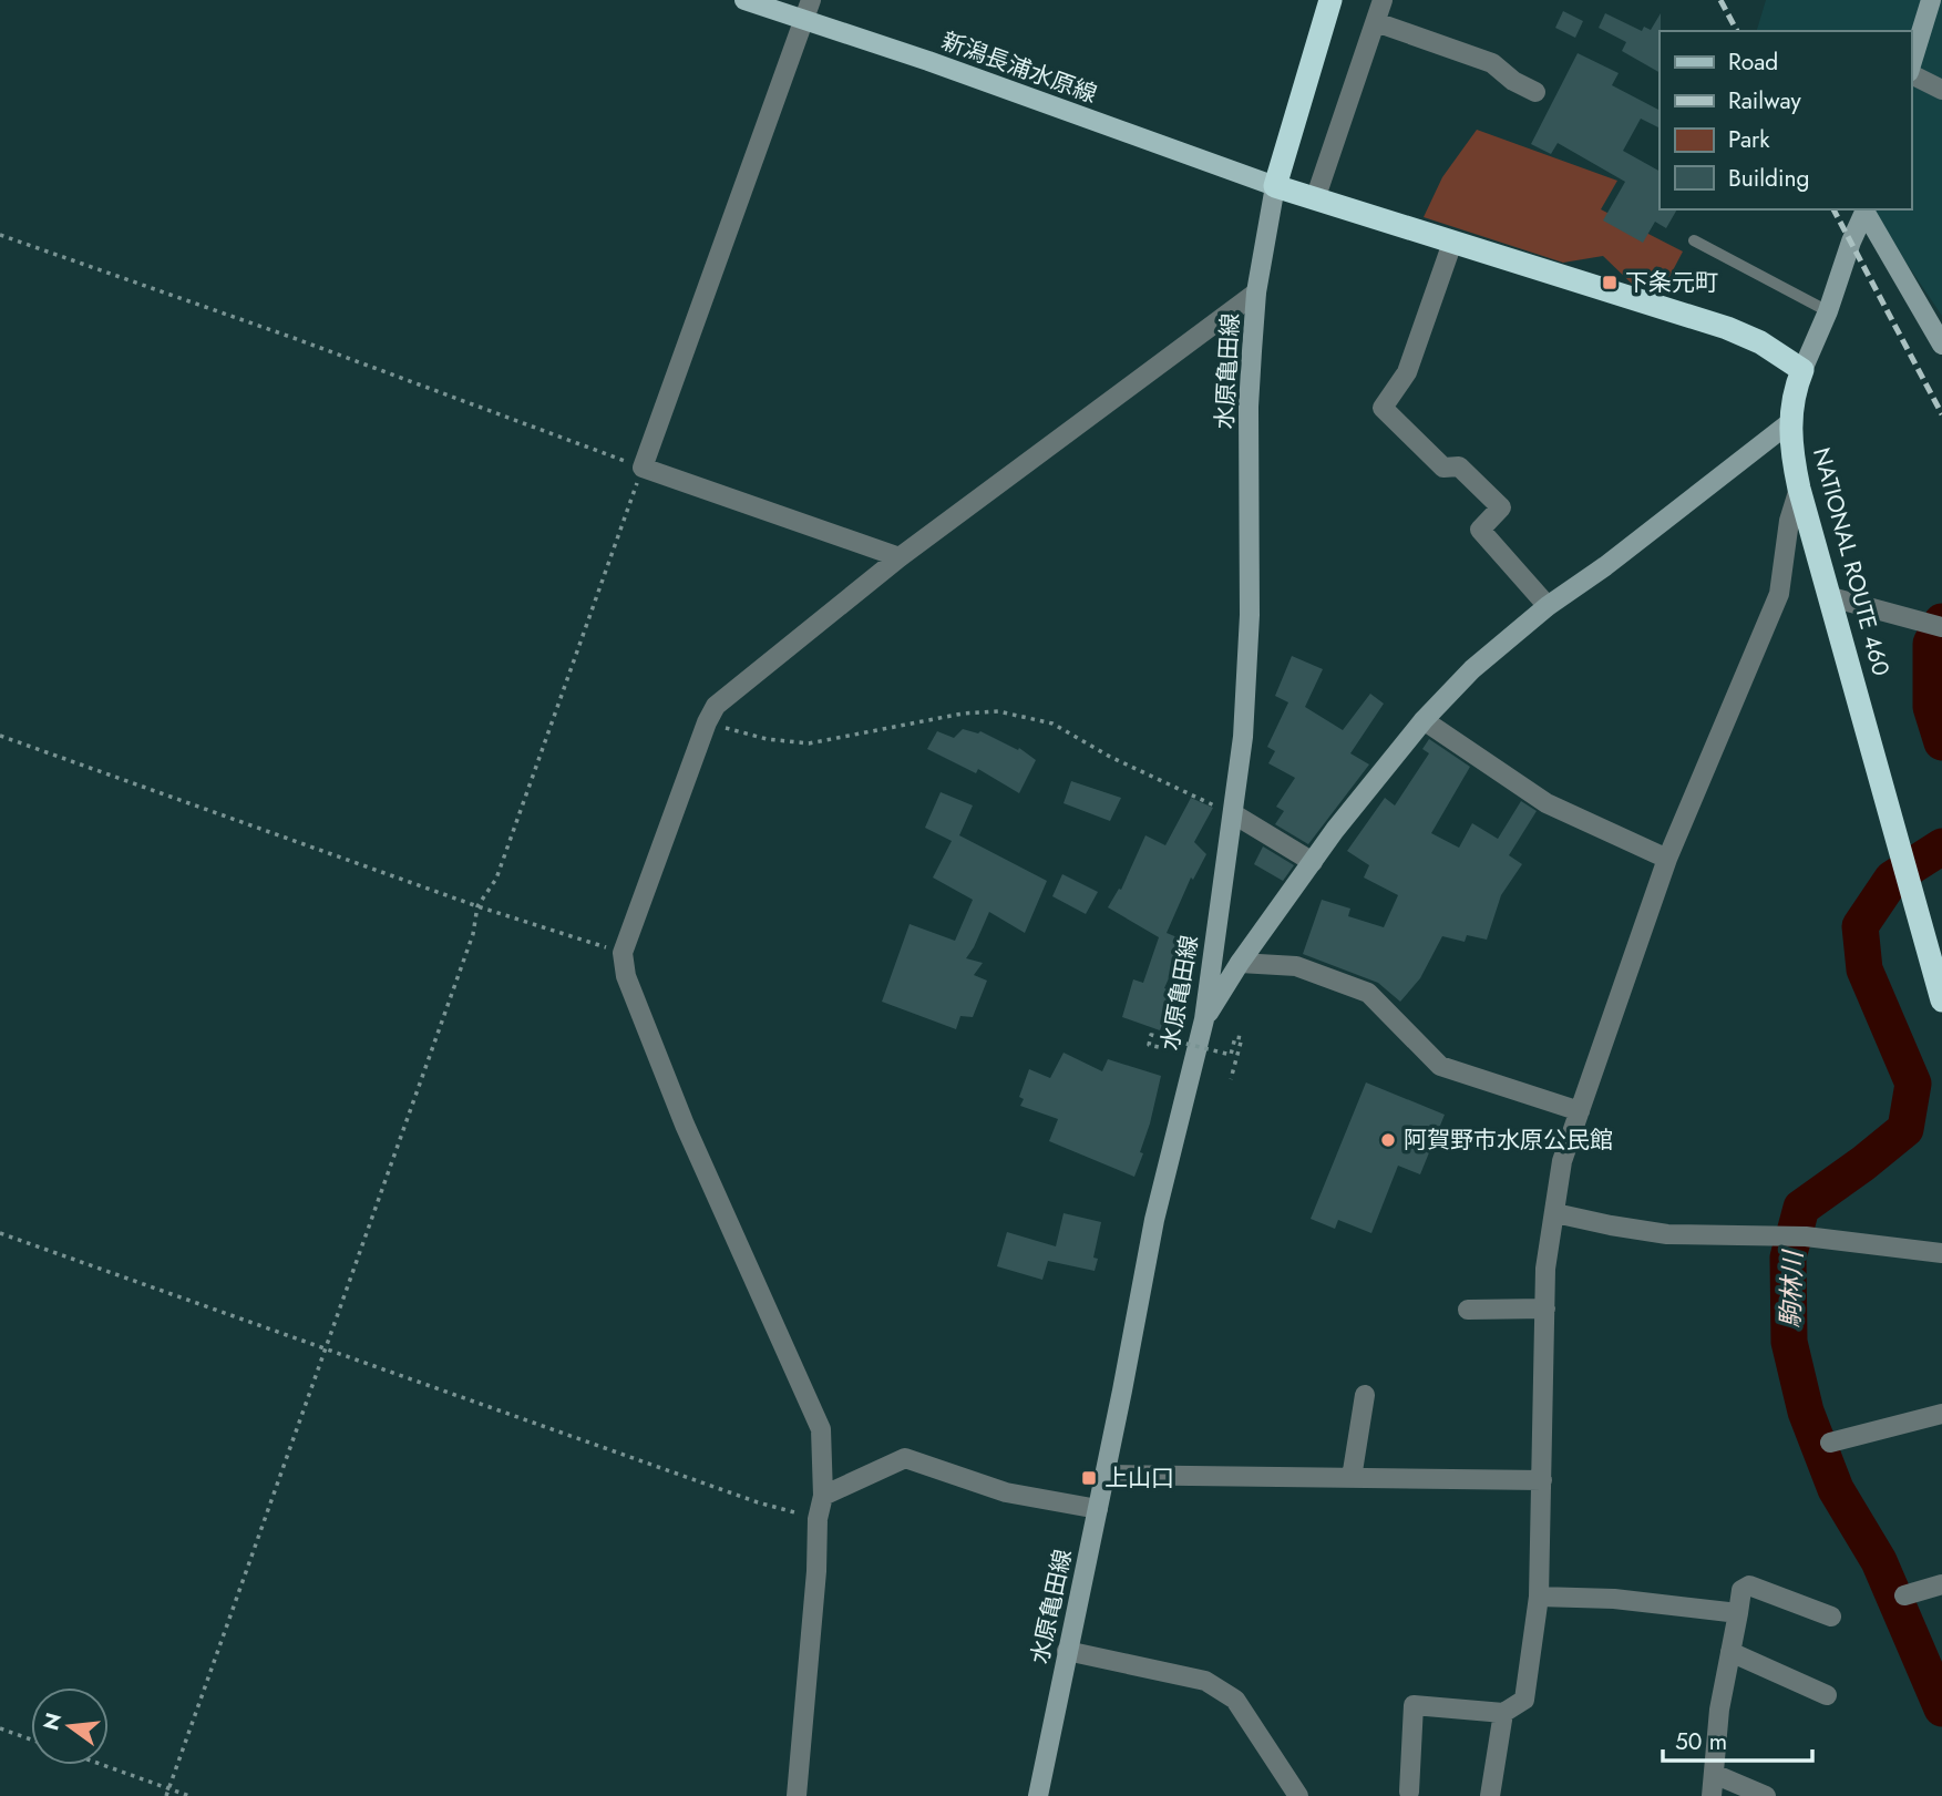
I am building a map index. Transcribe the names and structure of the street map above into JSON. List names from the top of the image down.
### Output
{
  "streets": {
    "highway": ["NATIONAL ROUTE 460"],
    "main road": ["新潟長浦水原線", "水原亀田線"]
  },
  "crossings": [
    ["新潟長浦水原線", "水原亀田線"]
  ],
  "water": ["駒林川"],
  "places": {
    "transit": ["下条元町", "上山口"],
    "other": ["阿賀野市水原公民館"]
  },
  "legend": [
    "Road",
    "Railway",
    "Park",
    "Building"
  ],
  "scale_bar": "50 m",
  "north": "left"
}
